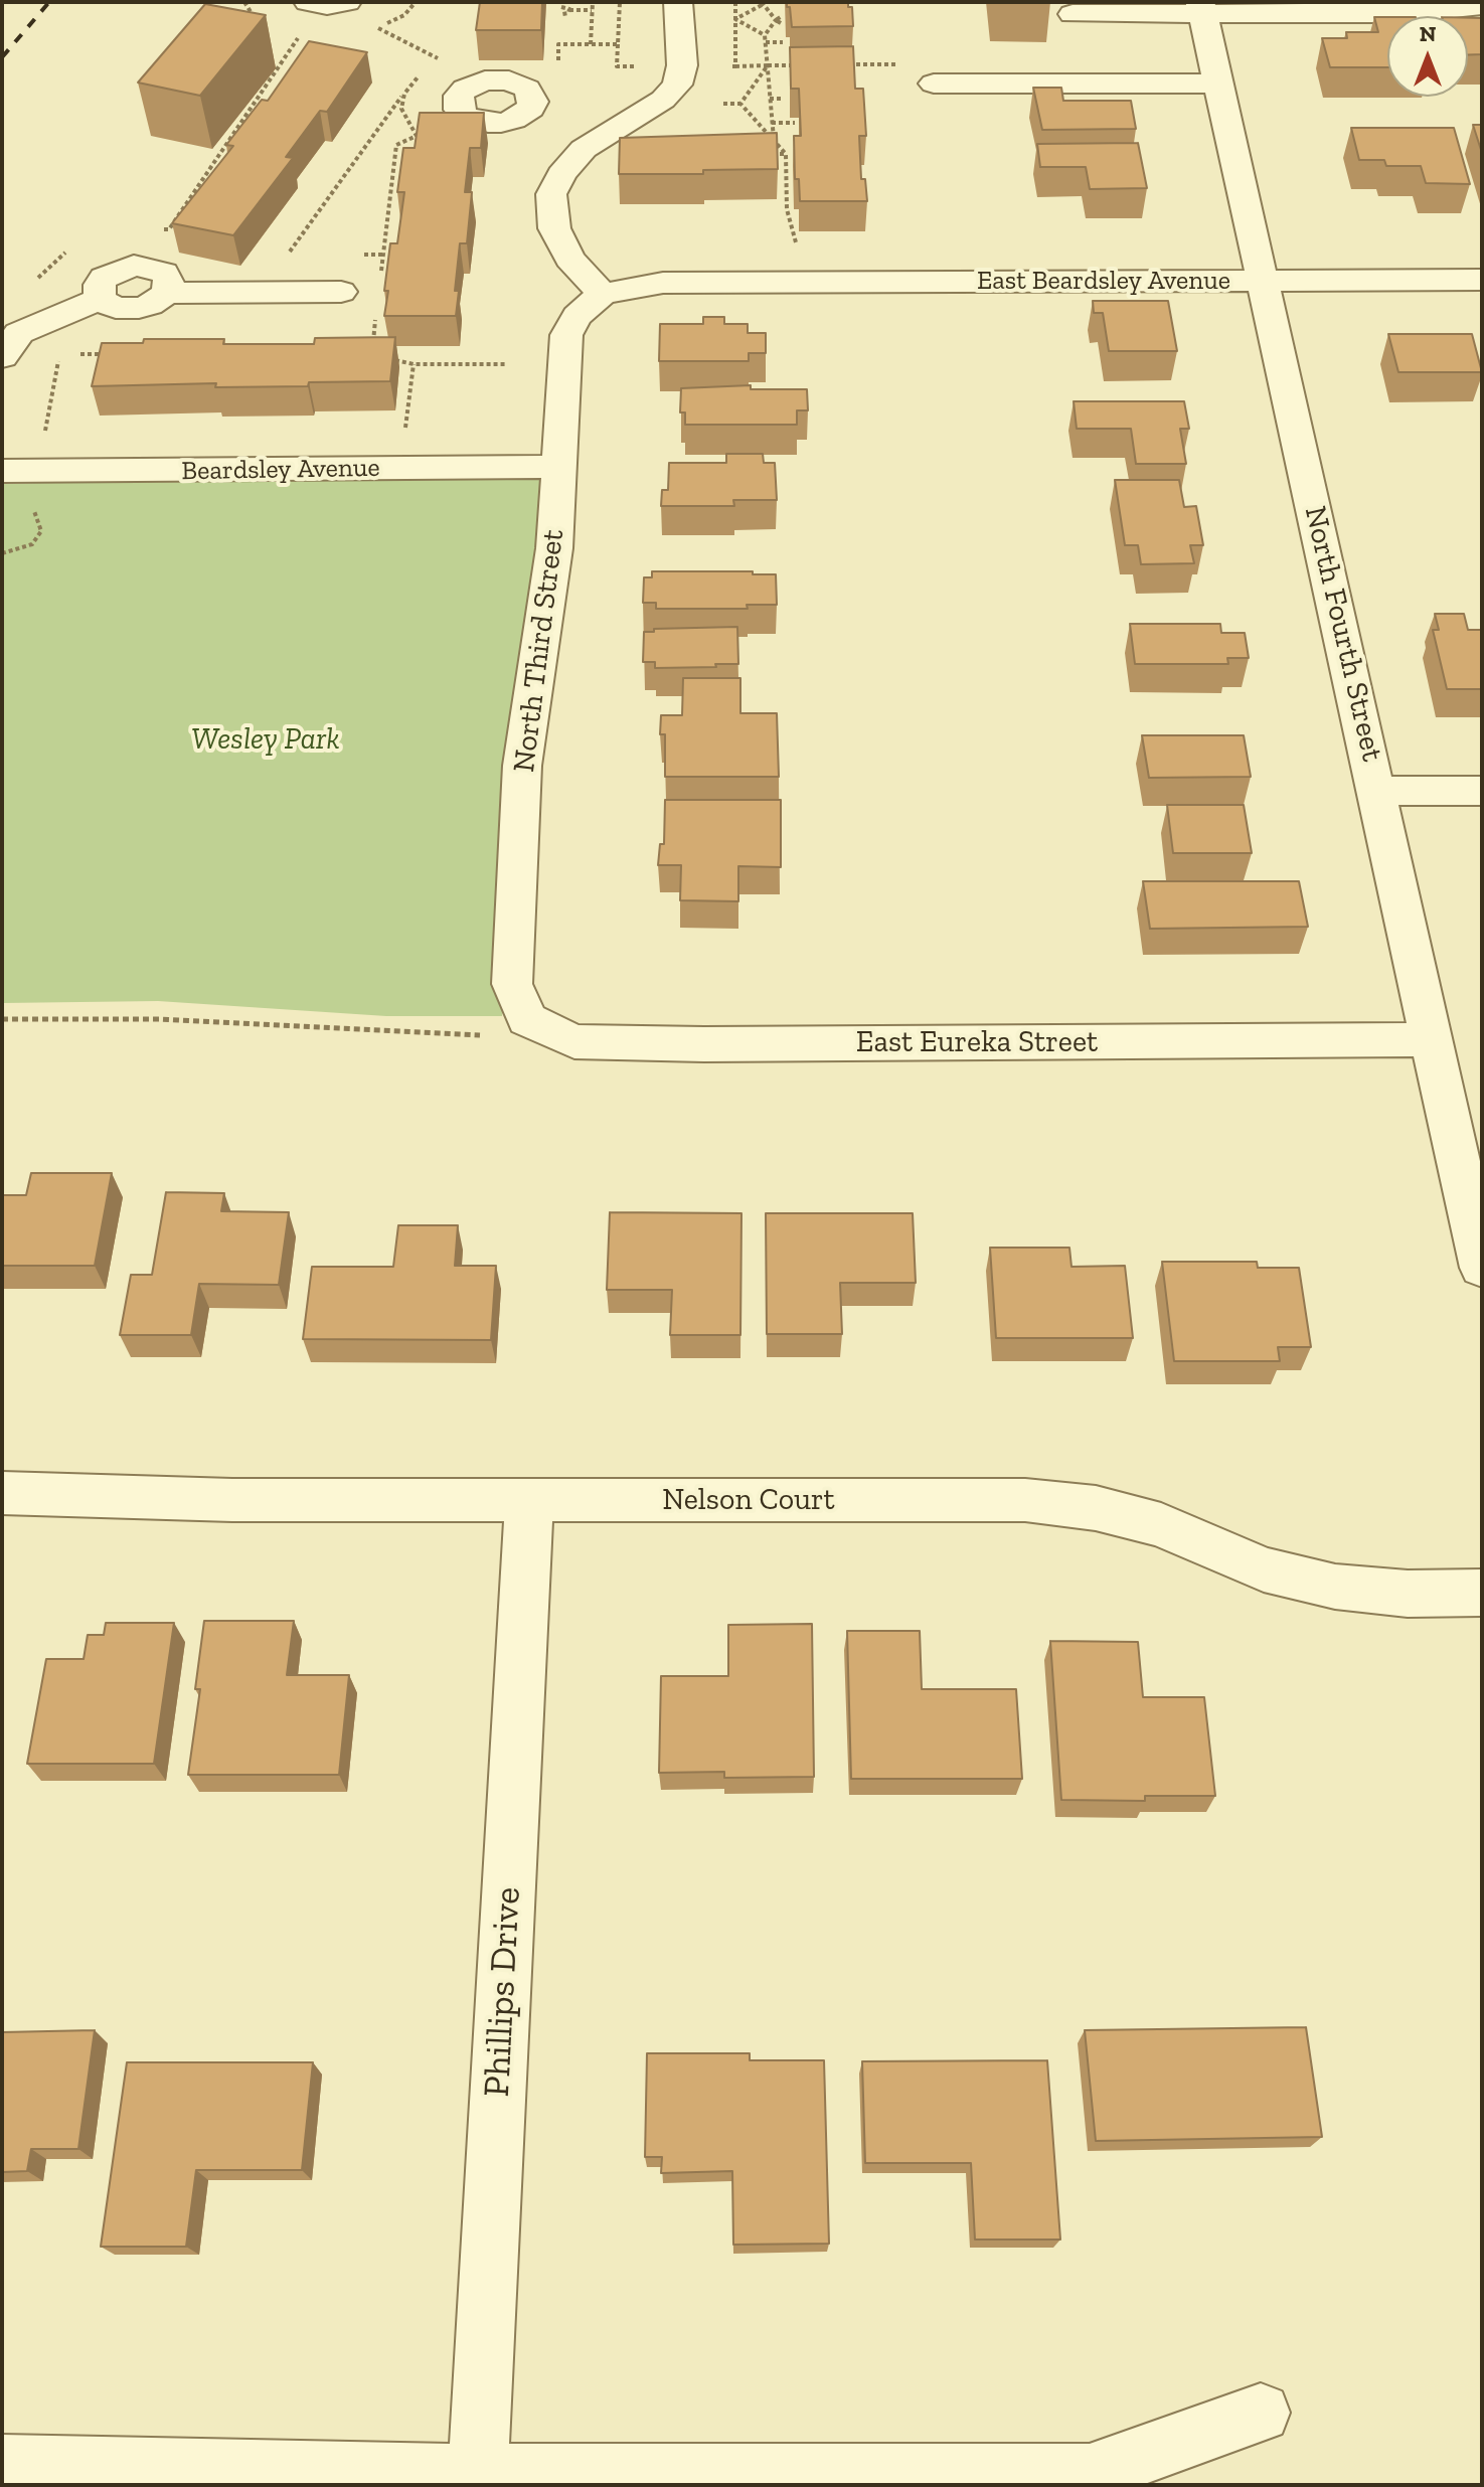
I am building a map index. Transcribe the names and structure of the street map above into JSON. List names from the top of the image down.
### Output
{
  "streets": {
    "street": [
      "East Beardsley Avenue",
      "Beardsley Avenue",
      "North Fourth Street",
      "North Third Street",
      "East Eureka Street",
      "Nelson Court",
      "Phillips Drive"
    ]
  },
  "crossings": [
    ["East Beardsley Avenue", "North Fourth Street"],
    ["East Beardsley Avenue", "North Third Street"],
    ["Beardsley Avenue", "North Third Street"],
    ["North Fourth Street", "East Eureka Street"],
    ["North Third Street", "East Eureka Street"],
    ["Nelson Court", "Phillips Drive"]
  ],
  "parks": ["Wesley Park"],
  "north": "top"
}
